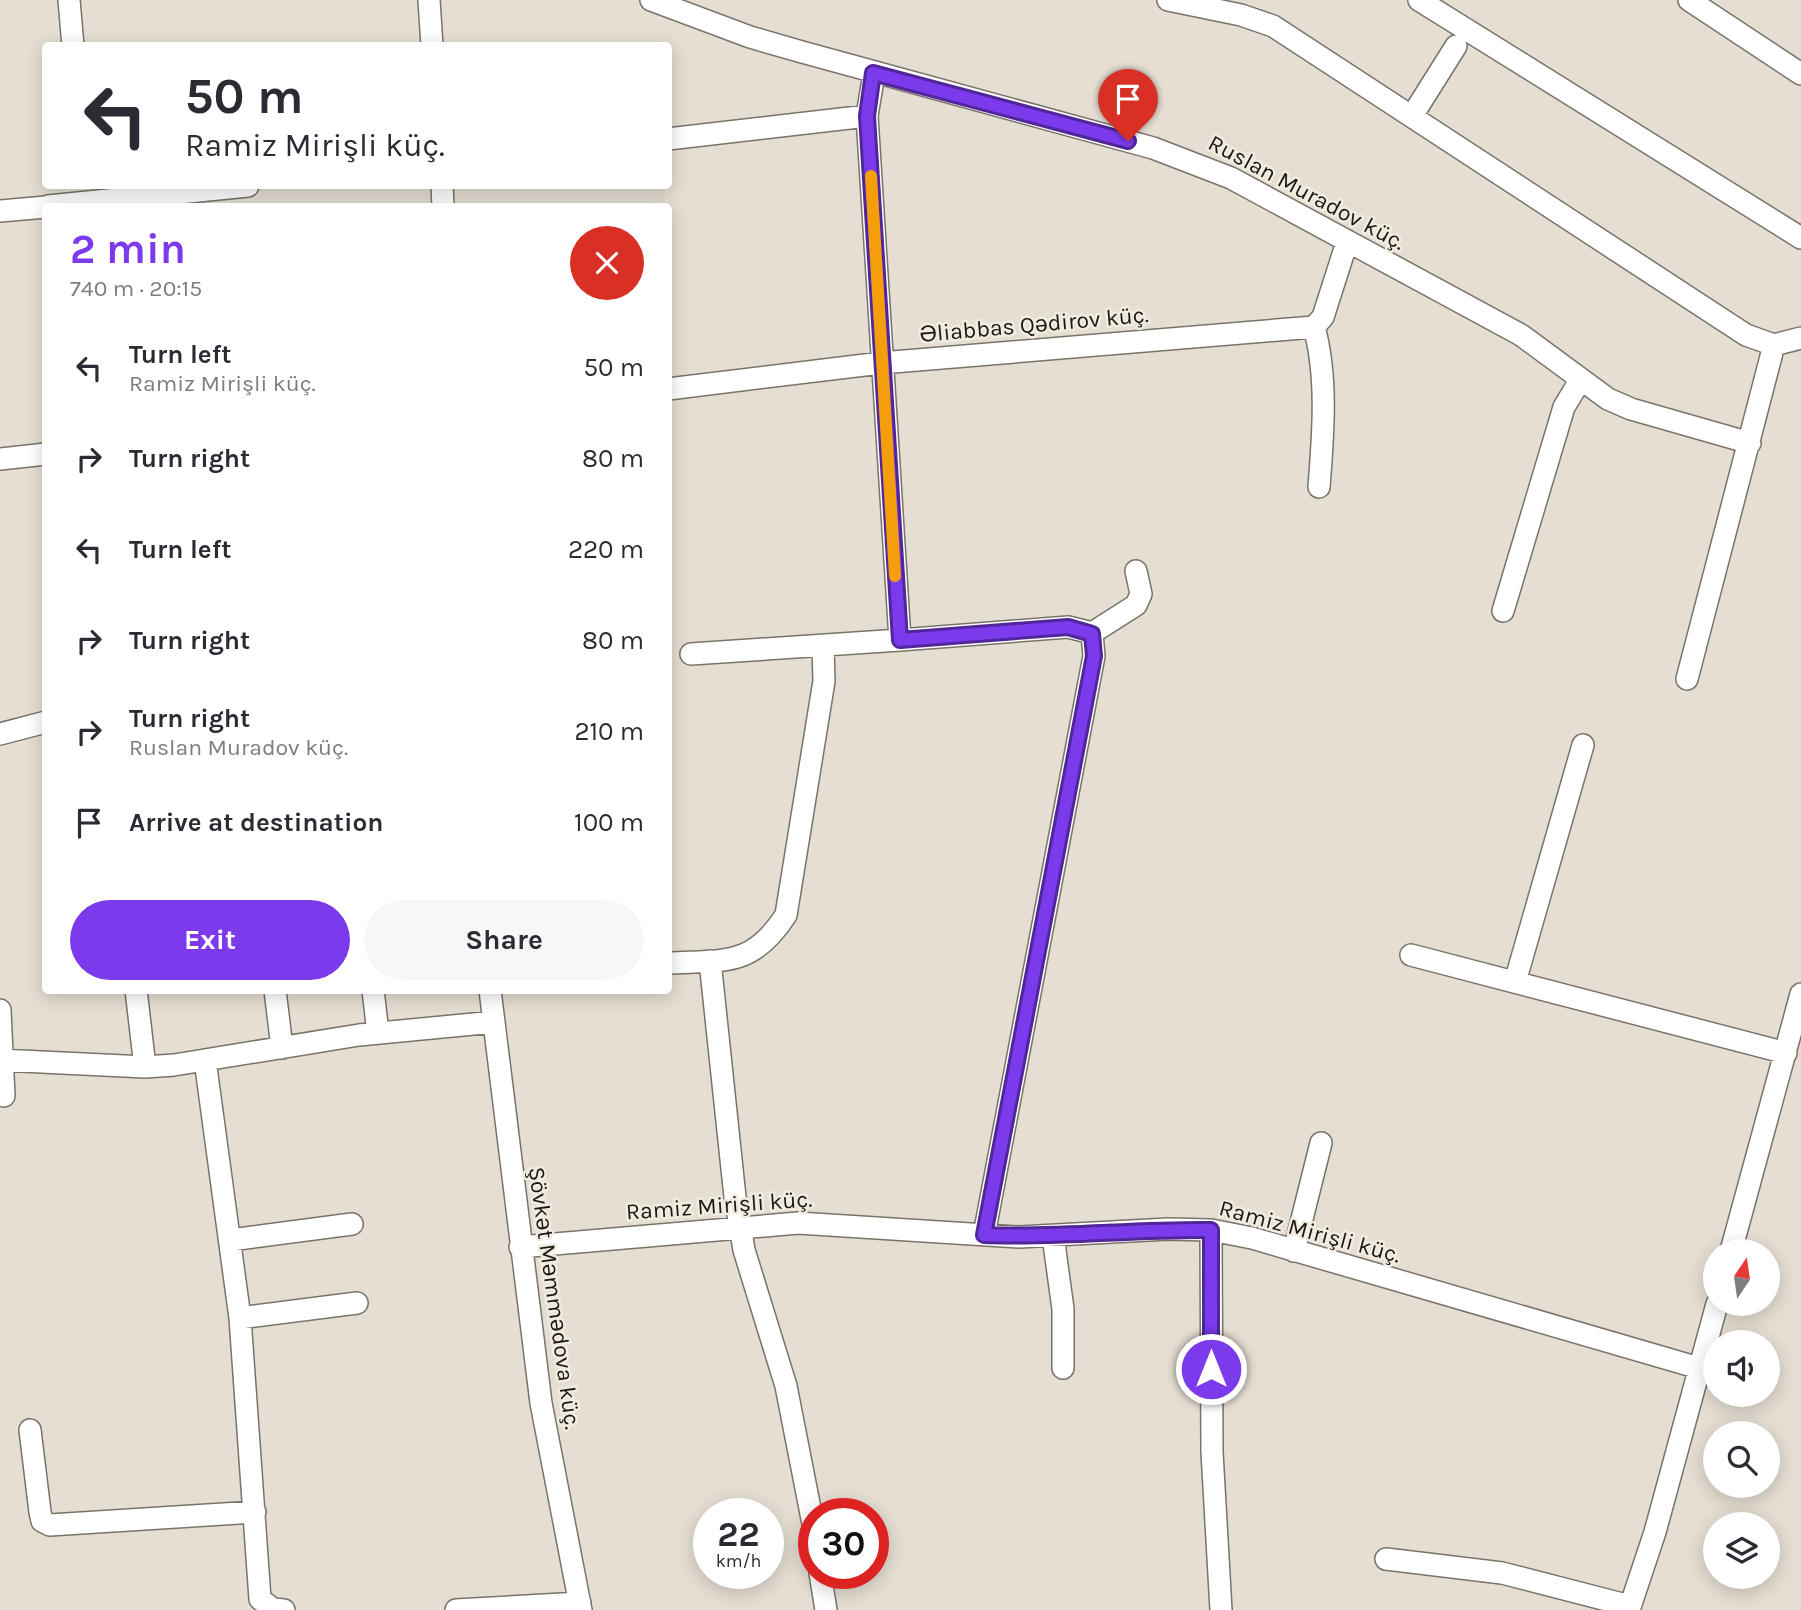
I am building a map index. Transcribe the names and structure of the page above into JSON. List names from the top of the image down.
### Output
{
  "streets": {
    "street": [
      "Ruslan Muradov küç.",
      "Əliabbas Qədirov küç.",
      "Ramiz Mirişli küç.",
      "Şövkət Məmmədova küç."
    ]
  },
  "crossings": [
    ["Ramiz Mirişli küç.", "Şövkət Məmmədova küç."]
  ],
  "north": "top",
  "page": {
    "turn": ["50 m", "Ramiz Mirişli küç."],
    "heading": ["2 min", "740 m · 20:15"],
    "list": [
      {
        "name": "Turn left",
        "note": "Ramiz Mirişli küç.",
        "value": "50 m"
      },
      {
        "name": "Turn right",
        "value": "80 m"
      },
      {
        "name": "Turn left",
        "value": "220 m"
      },
      {
        "name": "Turn right",
        "value": "80 m"
      },
      {
        "name": "Turn right",
        "note": "Ruslan Muradov küç.",
        "value": "210 m"
      },
      {
        "name": "Arrive at destination",
        "value": "100 m"
      }
    ],
    "buttons": ["Exit", "Share"],
    "speed": "22 km/h",
    "limit": "30"
  }
}
